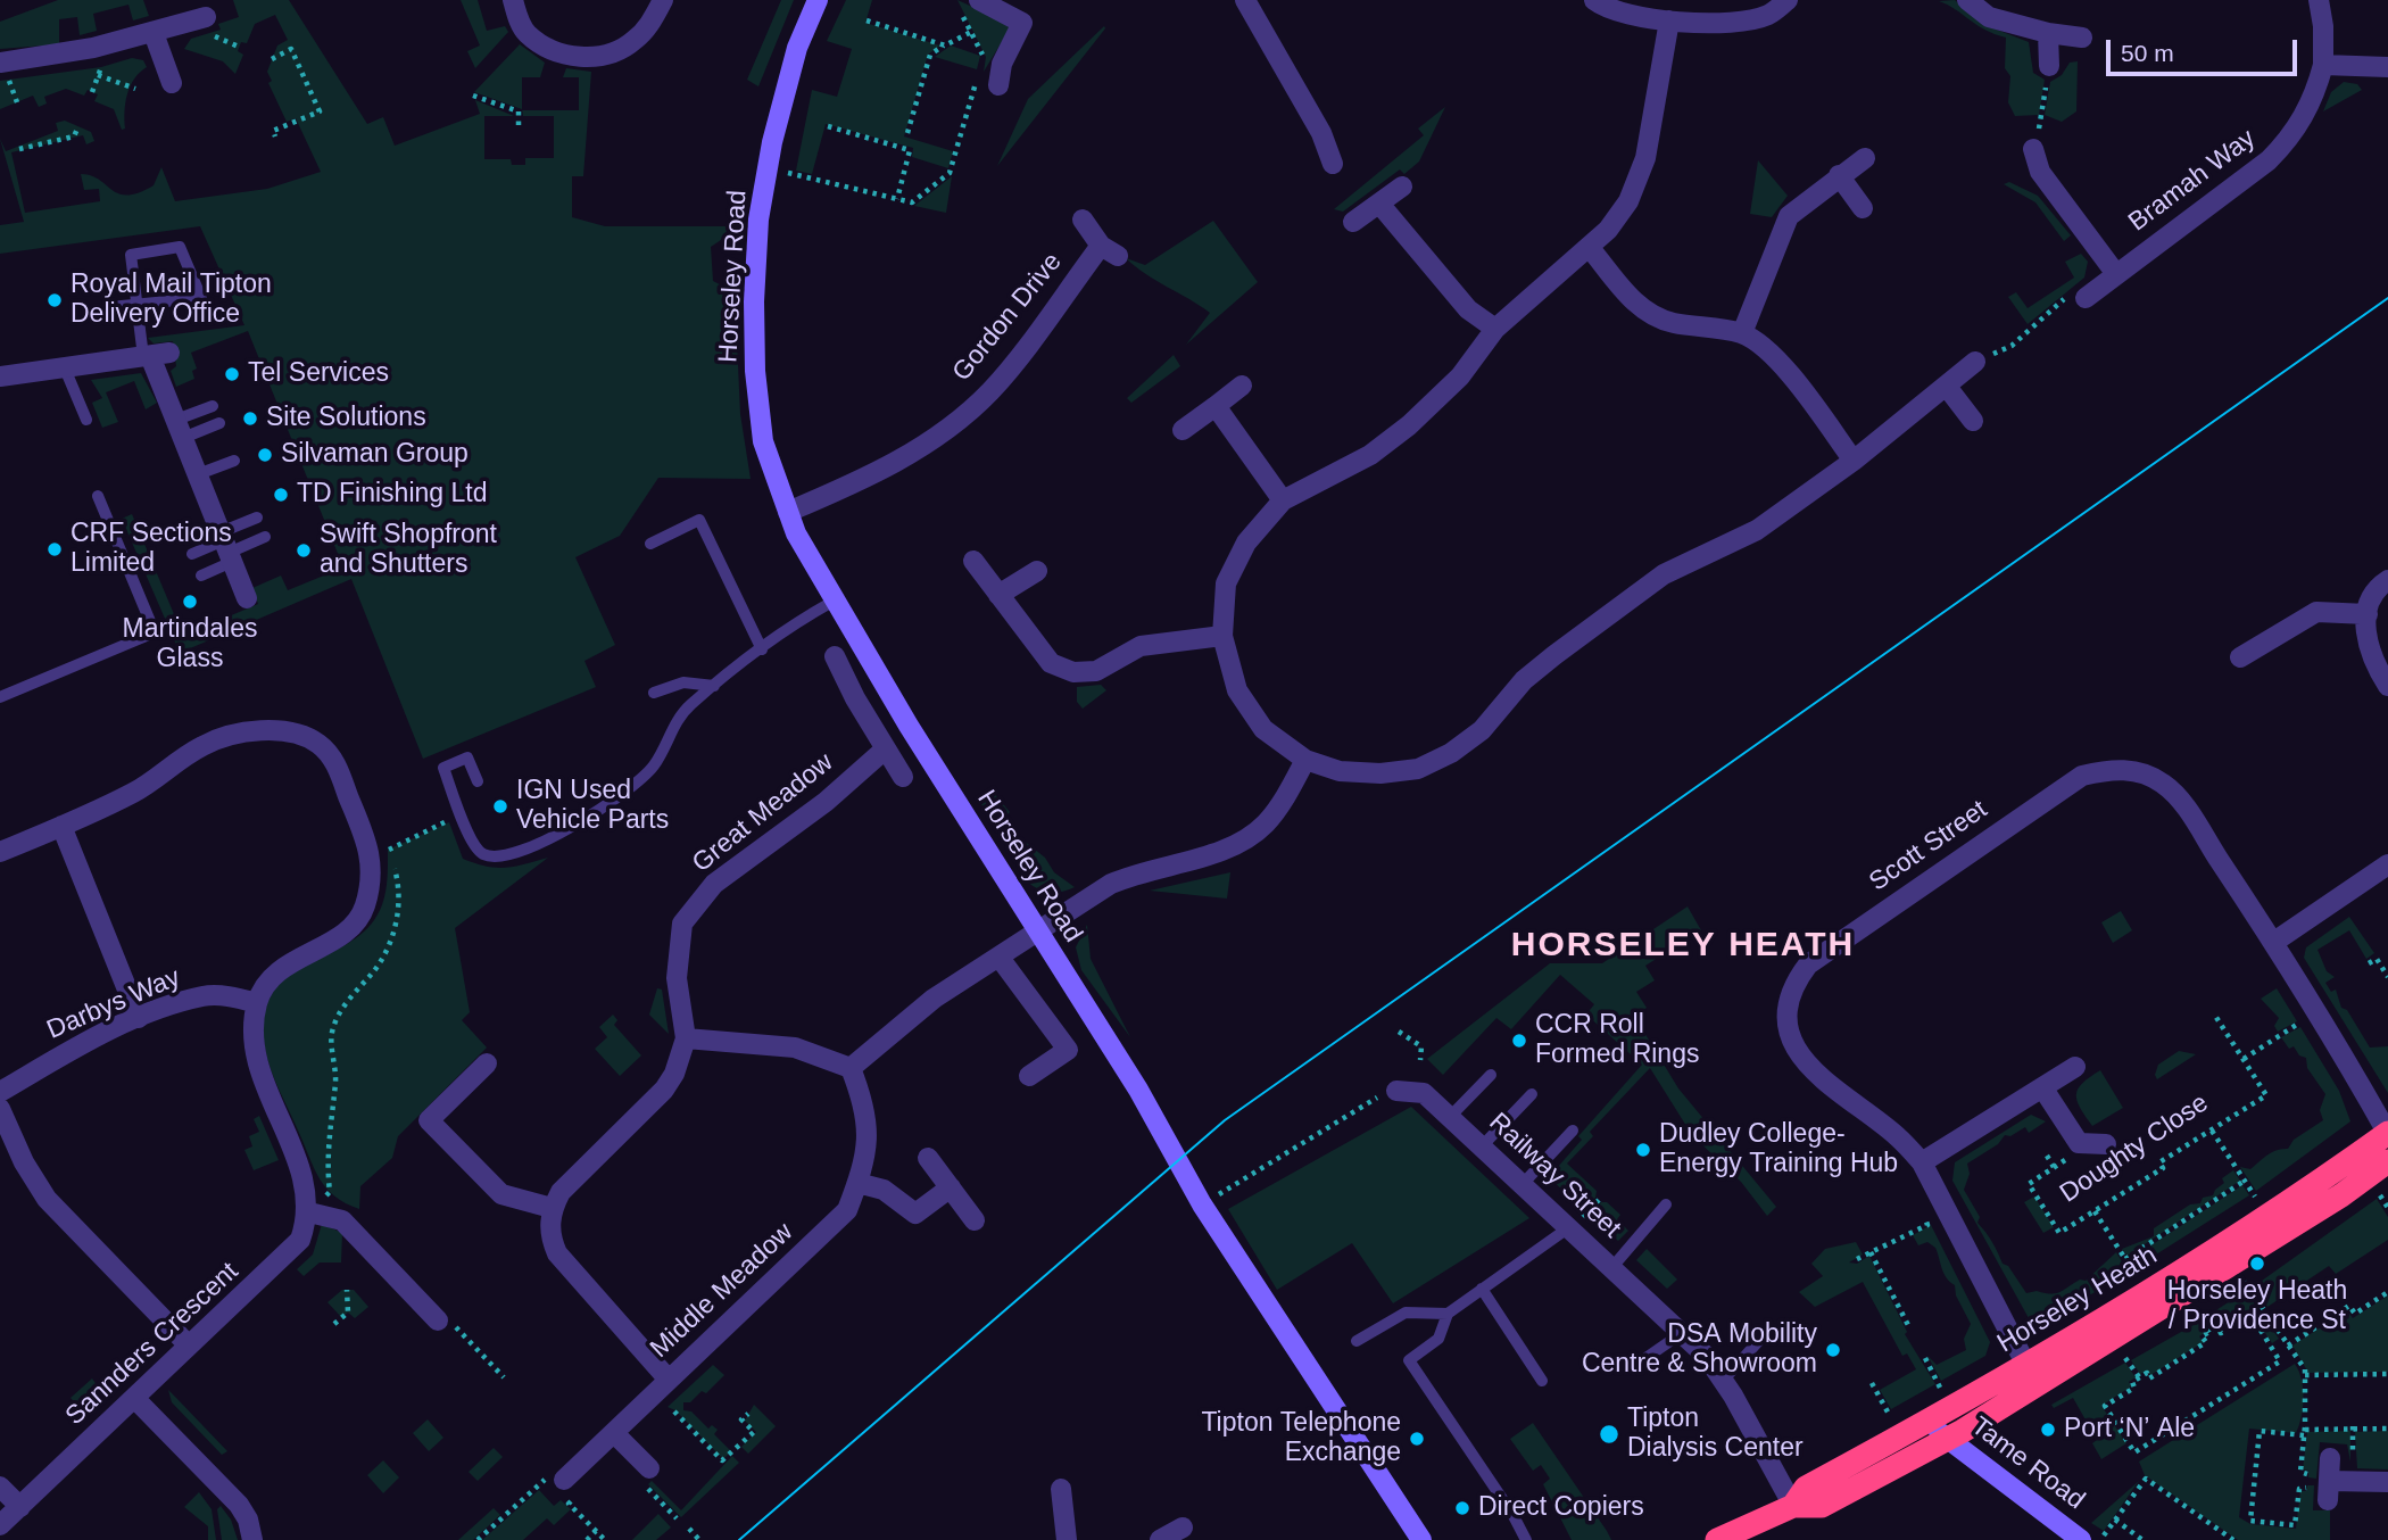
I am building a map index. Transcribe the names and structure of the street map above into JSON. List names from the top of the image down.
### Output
{
  "streets": {
    "highway": ["Horseley Heath"],
    "street": [
      "Bramah Way",
      "Horseley Road",
      "Gordon Drive",
      "Great Meadow",
      "Scott Street",
      "Darbys Way",
      "Railway Street",
      "Middle Meadow",
      "Sannders Crescent",
      "Tame Road"
    ],
    "path": ["Doughty Close"]
  },
  "crossings": [
    ["Horseley Road", "Gordon Drive"],
    ["Scott Street", "Horseley Heath"],
    ["Railway Street", "Horseley Heath"],
    ["Horseley Heath", "Tame Road"]
  ],
  "districts": ["HORSELEY HEATH"],
  "places": [
    "Royal Mail Tipton Delivery Office",
    "Tel Services",
    "Site Solutions",
    "Silvaman Group",
    "TD Finishing Ltd",
    "CRF Sections Limited",
    "Swift Shopfront and Shutters",
    "Martindales Glass",
    "IGN Used Vehicle Parts",
    "CCR Roll Formed Rings",
    "Dudley College- Energy Training Hub",
    "Horseley Heath / Providence St",
    "DSA Mobility Centre & Showroom",
    "Port ‘N’ Ale",
    "Tipton Dialysis Center",
    "Tipton Telephone Exchange",
    "Direct Copiers"
  ],
  "scale_bar": "50 m"
}
